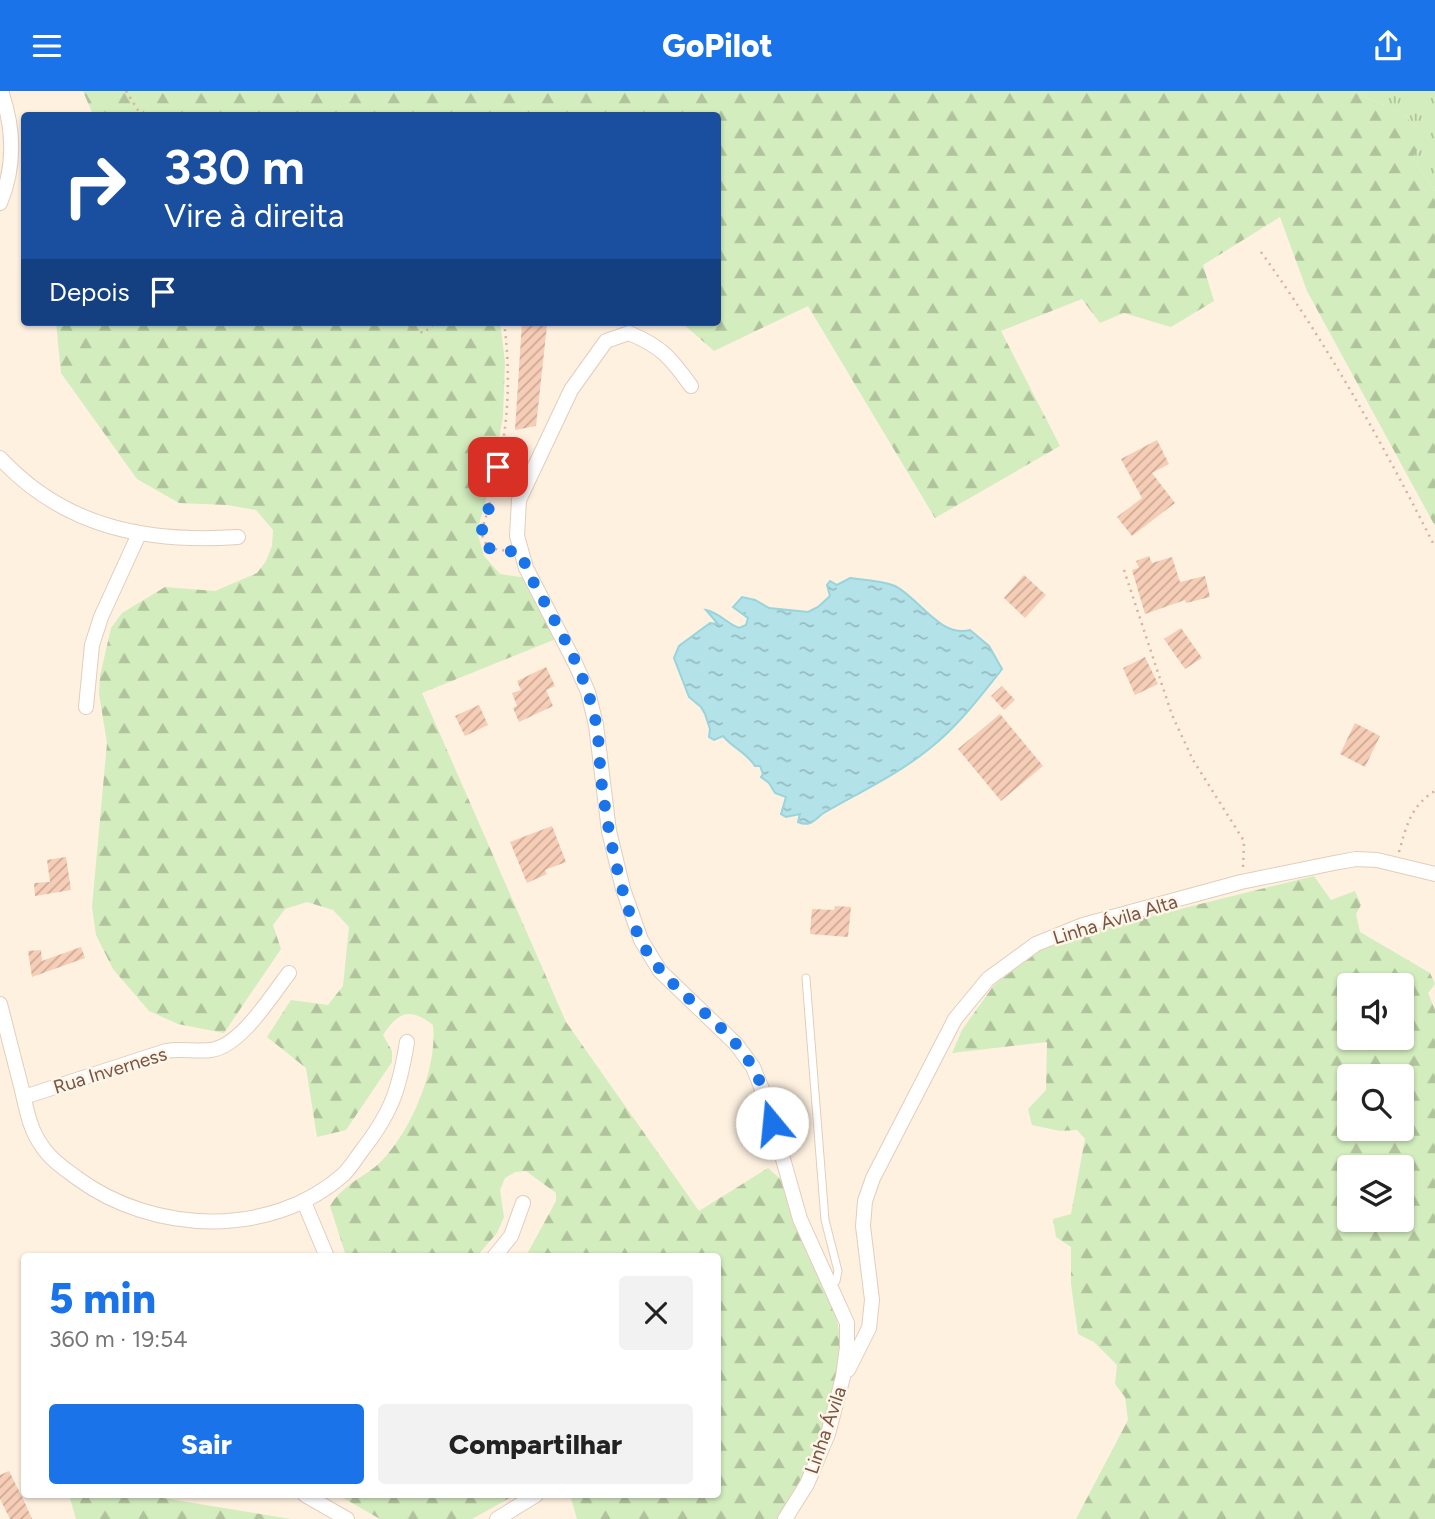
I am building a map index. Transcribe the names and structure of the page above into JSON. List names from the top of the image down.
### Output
{
  "streets": {
    "street": ["Linha Ávila Alta", "Rua Inverness", "Linha Ávila"]
  },
  "crossings": [
    ["Linha Ávila Alta", "Linha Ávila"]
  ],
  "page": {
    "header": "GoPilot",
    "turn": ["330 m", "Vire à direita"],
    "then": "Depois",
    "heading": ["5 min", "360 m · 19:54"],
    "buttons": ["Sair", "Compartilhar"]
  }
}
